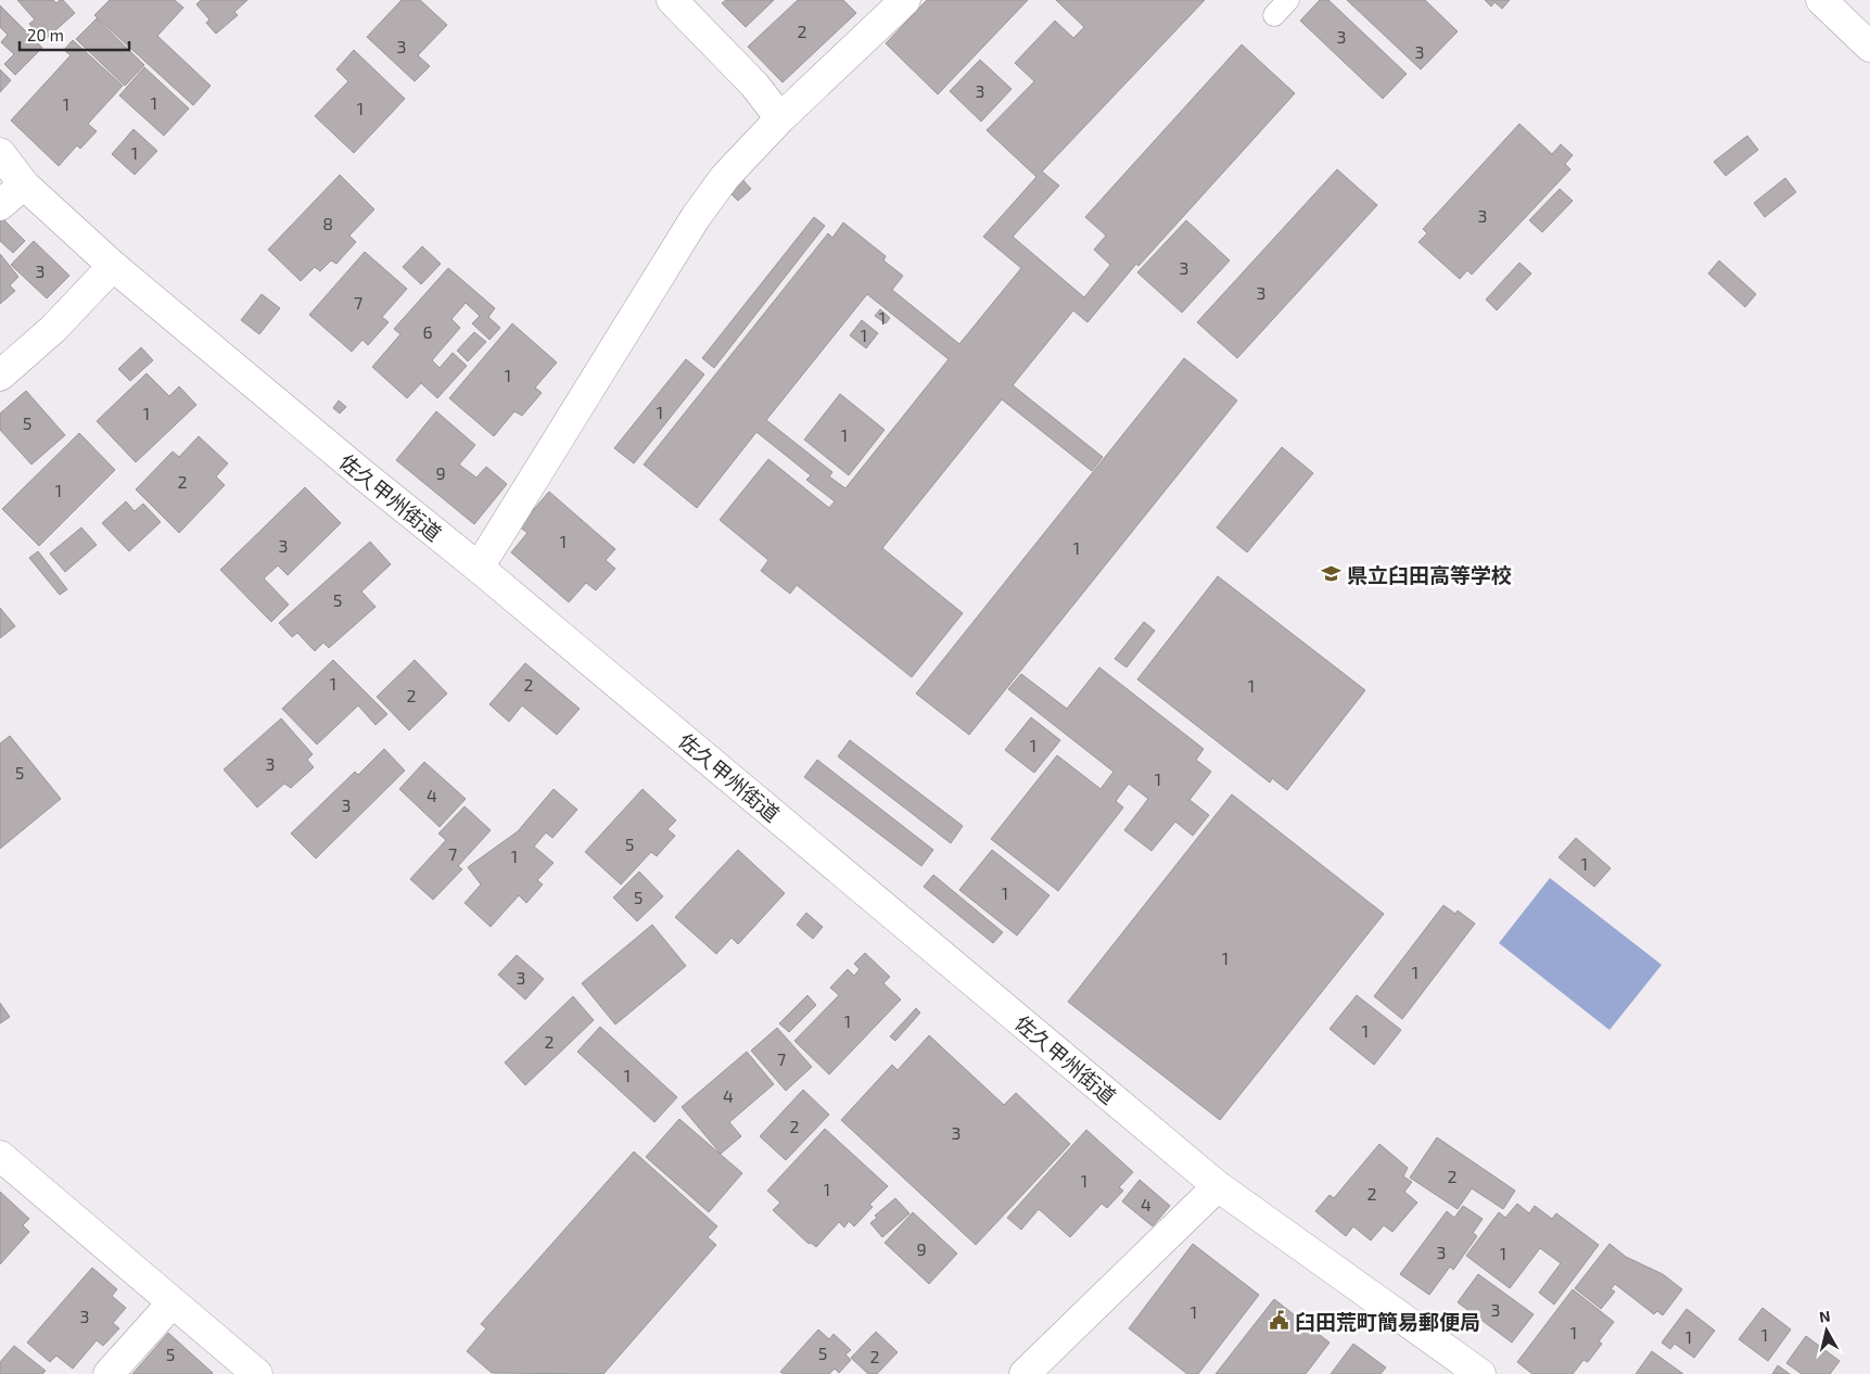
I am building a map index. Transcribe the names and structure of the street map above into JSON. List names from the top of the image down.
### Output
{
  "streets": {
    "street": ["佐久甲州街道"]
  },
  "places": {
    "school or university": ["県立臼田高等学校"],
    "public building": ["臼田荒町簡易郵便局"]
  },
  "house_numbers": [
    "2",
    "3",
    "3",
    "3",
    "3",
    "1",
    "1",
    "1",
    "1",
    "3",
    "8",
    "3",
    "3",
    "3",
    "7",
    "1",
    "6",
    "1",
    "1",
    "1",
    "1",
    "5",
    "1",
    "9",
    "2",
    "1",
    "1",
    "3",
    "1",
    "5",
    "1",
    "2",
    "1",
    "2",
    "1",
    "3",
    "5",
    "1",
    "4",
    "3",
    "5",
    "7",
    "1",
    "1",
    "1",
    "5",
    "1",
    "1",
    "3",
    "1",
    "1",
    "2",
    "7",
    "1",
    "4",
    "2",
    "3",
    "2",
    "1",
    "1",
    "2",
    "4",
    "9",
    "3",
    "1",
    "3",
    "1",
    "3",
    "1",
    "1",
    "1",
    "5",
    "5",
    "2"
  ],
  "scale_bar": "20 m",
  "north": "top"
}
